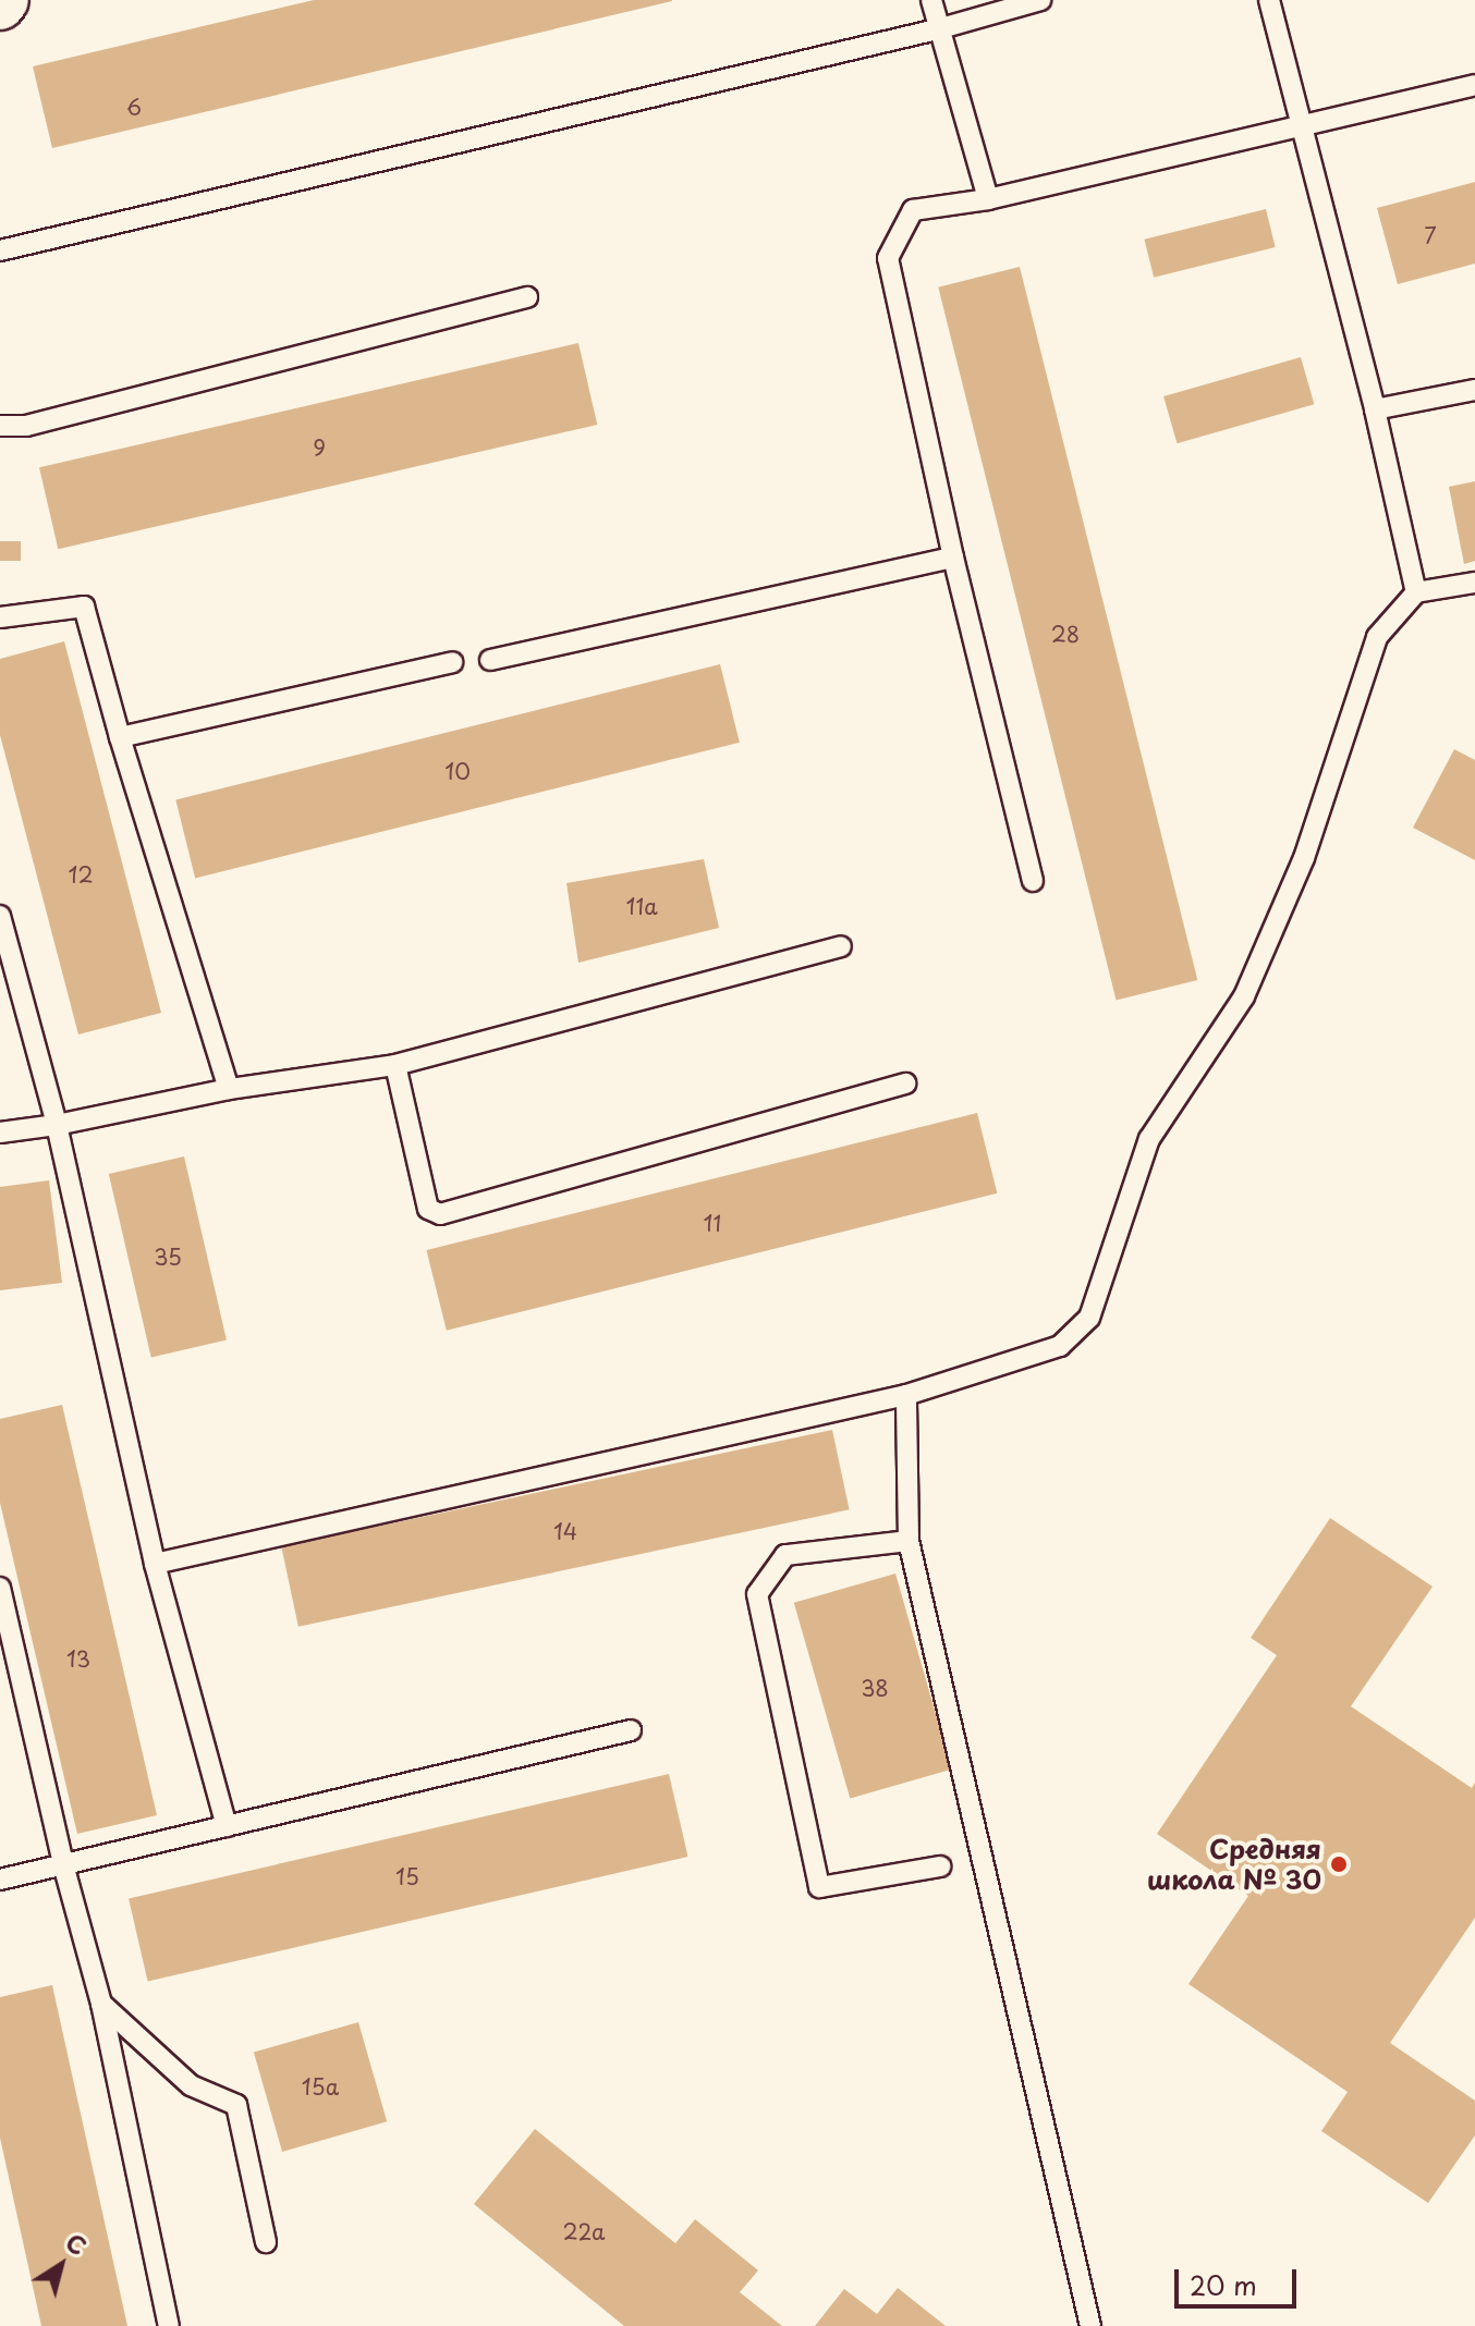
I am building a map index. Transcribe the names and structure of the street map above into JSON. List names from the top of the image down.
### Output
{
  "places": ["Средняя школа № 30"],
  "house_numbers": [
    "6",
    "7",
    "9",
    "28",
    "10",
    "12",
    "11а",
    "11",
    "35",
    "14",
    "13",
    "38",
    "15",
    "15а",
    "22а"
  ],
  "scale_bar": "20 m",
  "north": "top right"
}
